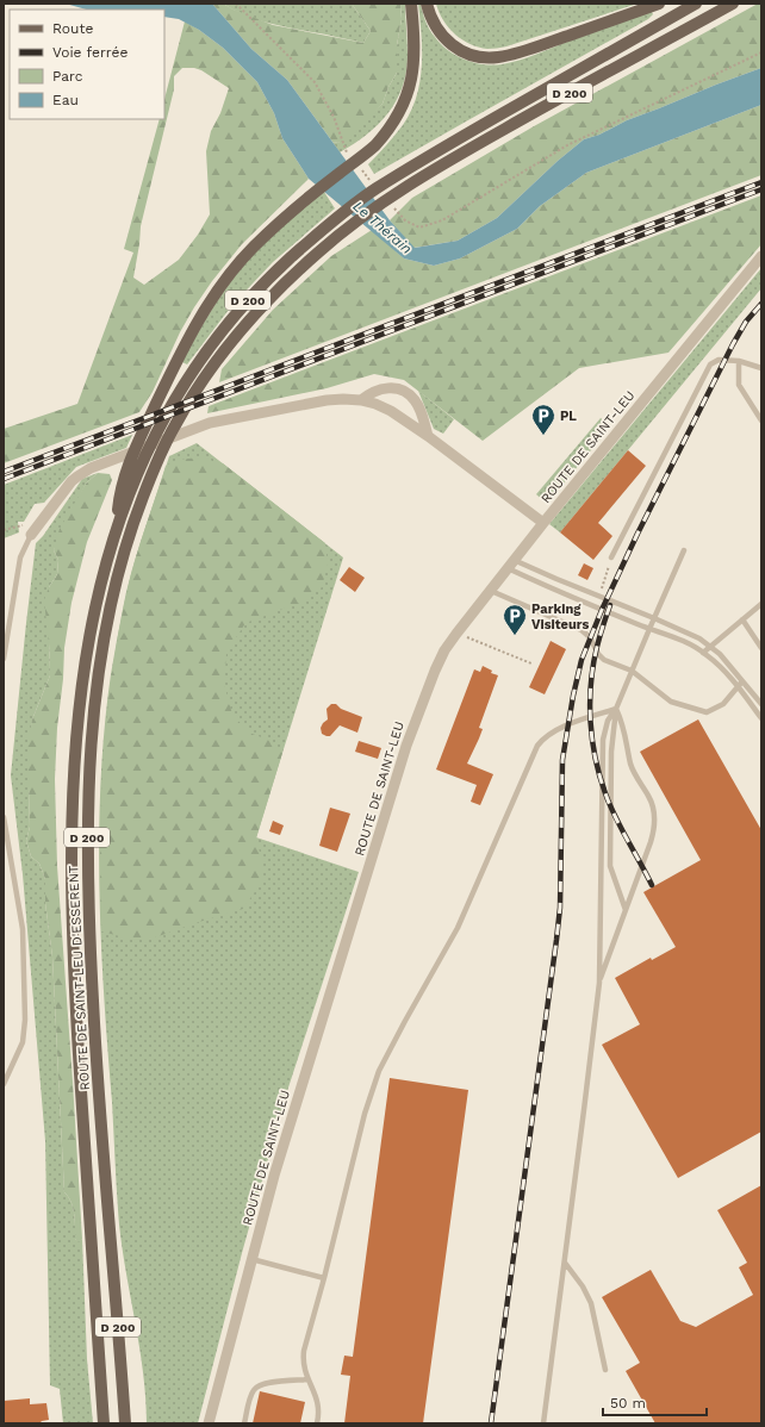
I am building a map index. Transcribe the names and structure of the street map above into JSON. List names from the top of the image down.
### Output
{
  "streets": {
    "main road": ["D 200", "ROUTE DE SAINT-LEU D'ESSERENT"],
    "street": ["ROUTE DE SAINT-LEU"]
  },
  "water": ["Le Thérain"],
  "places": {
    "parking": ["PL", "Parking Visiteurs"]
  },
  "legend": [
    "Route",
    "Voie ferrée",
    "Parc",
    "Eau"
  ],
  "scale_bar": "50 m"
}
